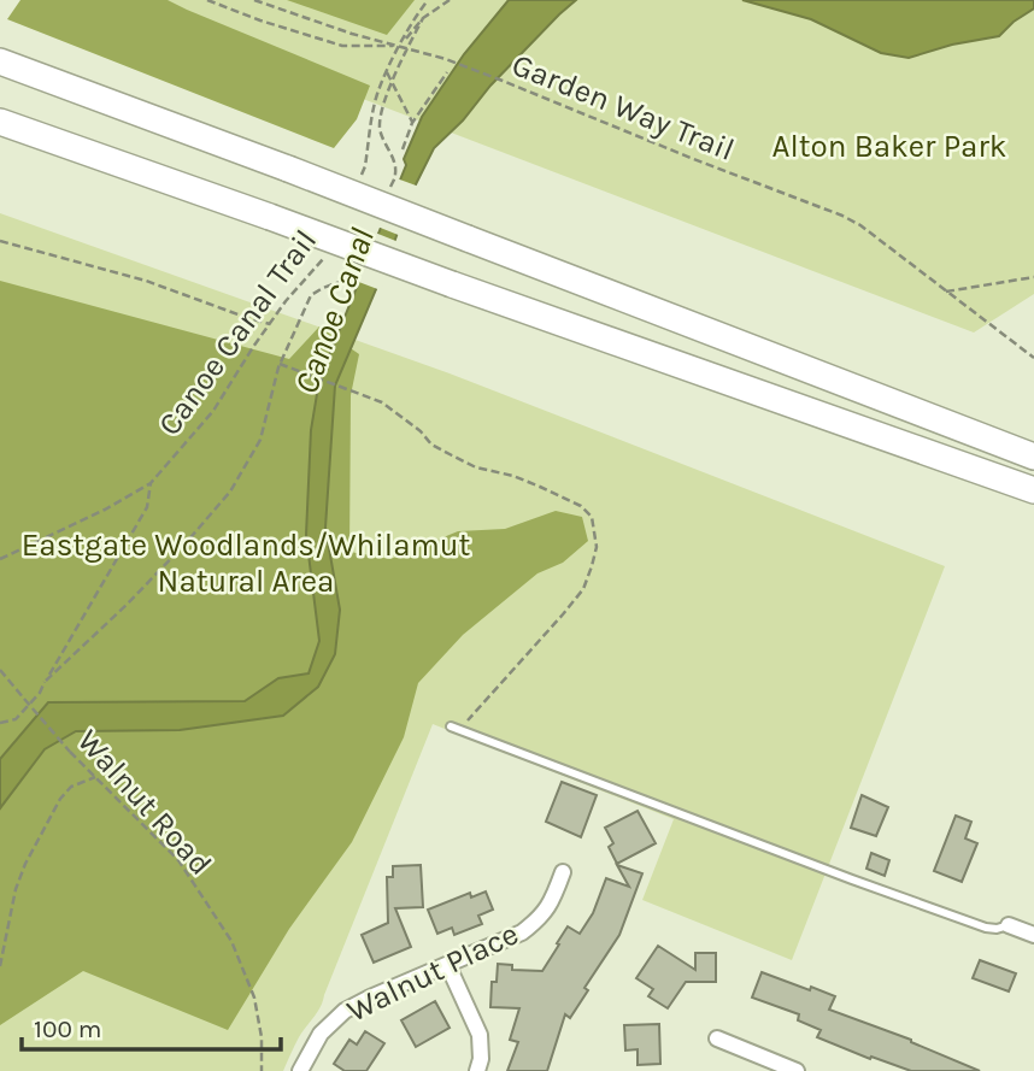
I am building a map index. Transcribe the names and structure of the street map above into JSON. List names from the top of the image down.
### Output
{
  "streets": {
    "street": ["Walnut Place"],
    "path": ["Garden Way Trail", "Canoe Canal Trail", "Walnut Road"]
  },
  "water": ["Canoe Canal"],
  "parks": ["Alton Baker Park", "Eastgate Woodlands/Whilamut Natural Area"],
  "scale_bar": "100 m"
}
